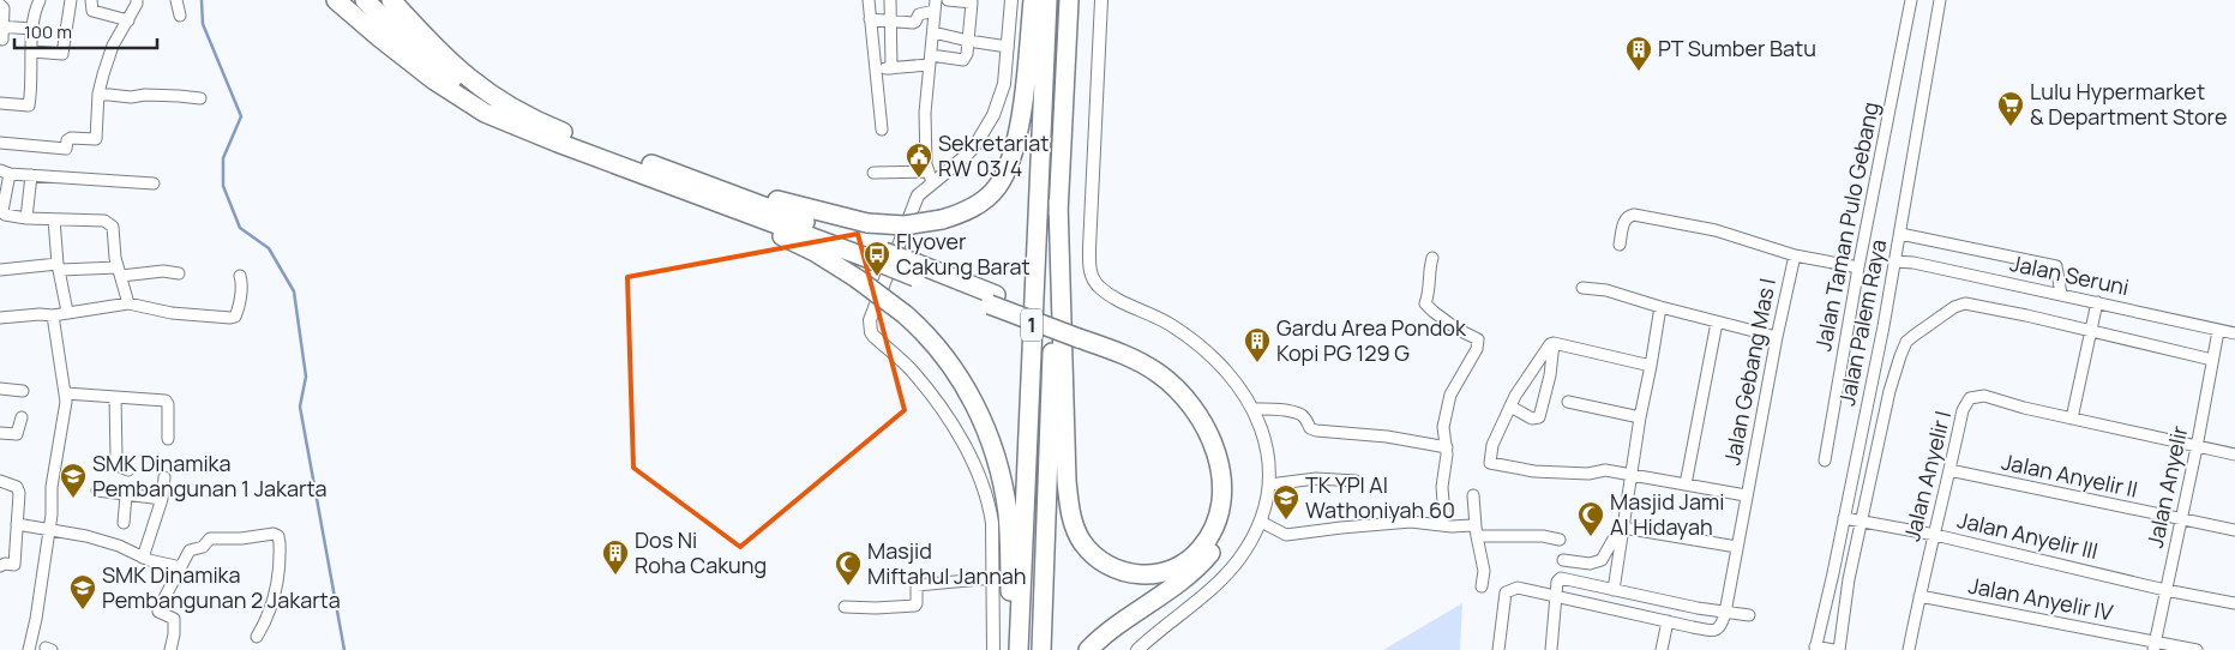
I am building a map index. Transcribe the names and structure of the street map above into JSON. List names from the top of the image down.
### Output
{
  "streets": {
    "highway": ["1"],
    "street": [
      "Jalan Taman Pulo Gebang",
      "Jalan Seruni",
      "Jalan Palem Raya",
      "Jalan Gebang Mas I",
      "Jalan Anyelir I",
      "Jalan Anyelir II",
      "Jalan Anyelir",
      "Jalan Anyelir III",
      "Jalan Anyelir IV"
    ]
  },
  "crossings": [
    ["Jalan Seruni", "Jalan Palem Raya"],
    ["Jalan Seruni", "Jalan Anyelir"],
    ["Jalan Palem Raya", "Jalan Anyelir III"],
    ["Jalan Anyelir I", "Jalan Anyelir II"],
    ["Jalan Anyelir I", "Jalan Anyelir"],
    ["Jalan Anyelir I", "Jalan Anyelir III"],
    ["Jalan Anyelir I", "Jalan Anyelir IV"],
    ["Jalan Anyelir II", "Jalan Anyelir"],
    ["Jalan Anyelir", "Jalan Anyelir III"],
    ["Jalan Anyelir", "Jalan Anyelir IV"]
  ],
  "places": {
    "building": ["PT Sumber Batu", "Gardu Area Pondok Kopi PG 129 G", "Dos Ni Roha Cakung"],
    "supermarket": ["Lulu Hypermarket & Department Store"],
    "public building": ["Sekretariat RW 03/4"],
    "bus stop": ["Flyover Cakung Barat"],
    "school or university": ["SMK Dinamika Pembangunan 1 Jakarta", "TK YPI Al Wathoniyah 60", "SMK Dinamika Pembangunan 2 Jakarta"],
    "mosque": ["Masjid Jami Al Hidayah", "Masjid Miftahul Jannah"]
  },
  "scale_bar": "100 m"
}
